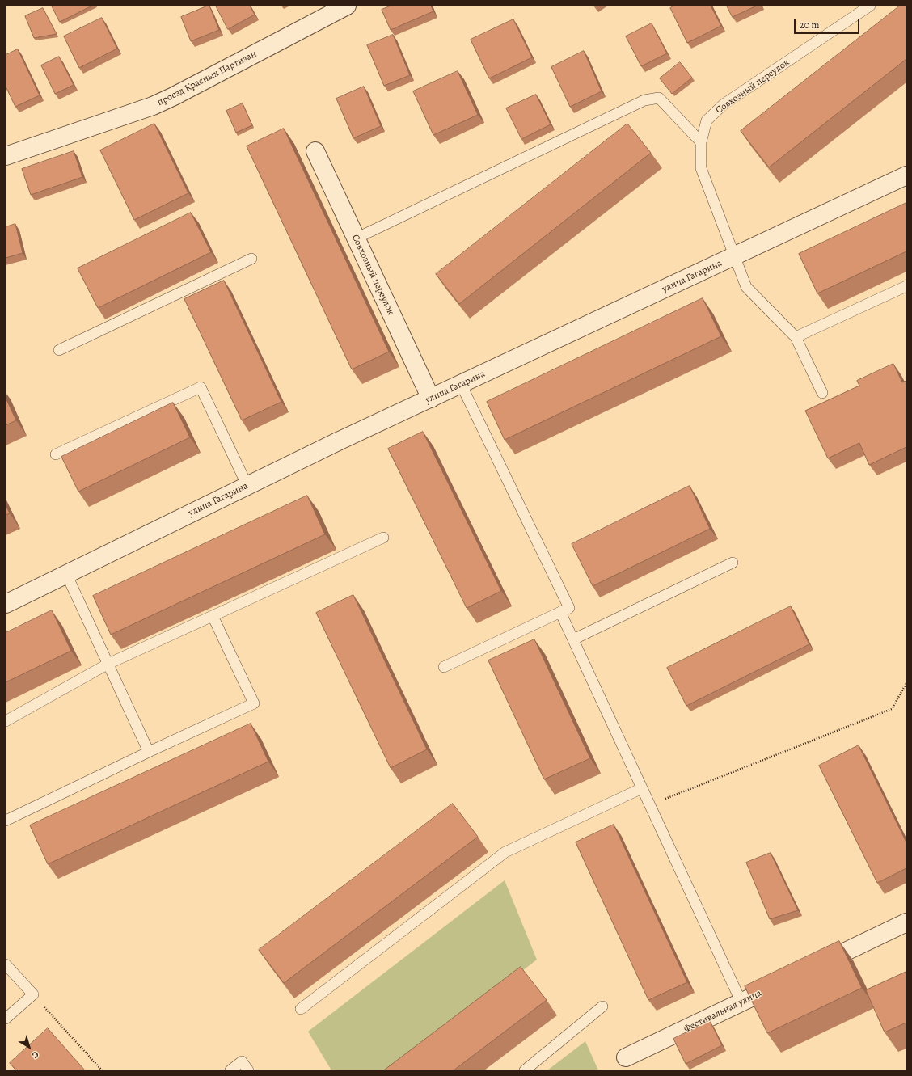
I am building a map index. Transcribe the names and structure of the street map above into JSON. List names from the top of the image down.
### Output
{
  "streets": {
    "street": [
      "проезд Красных Партизан",
      "Совхозный переулок",
      "улица Гагарина",
      "Фестивальная улица"
    ]
  },
  "crossings": [
    ["Совхозный переулок", "улица Гагарина"]
  ],
  "scale_bar": "20 m",
  "north": "bottom right"
}
